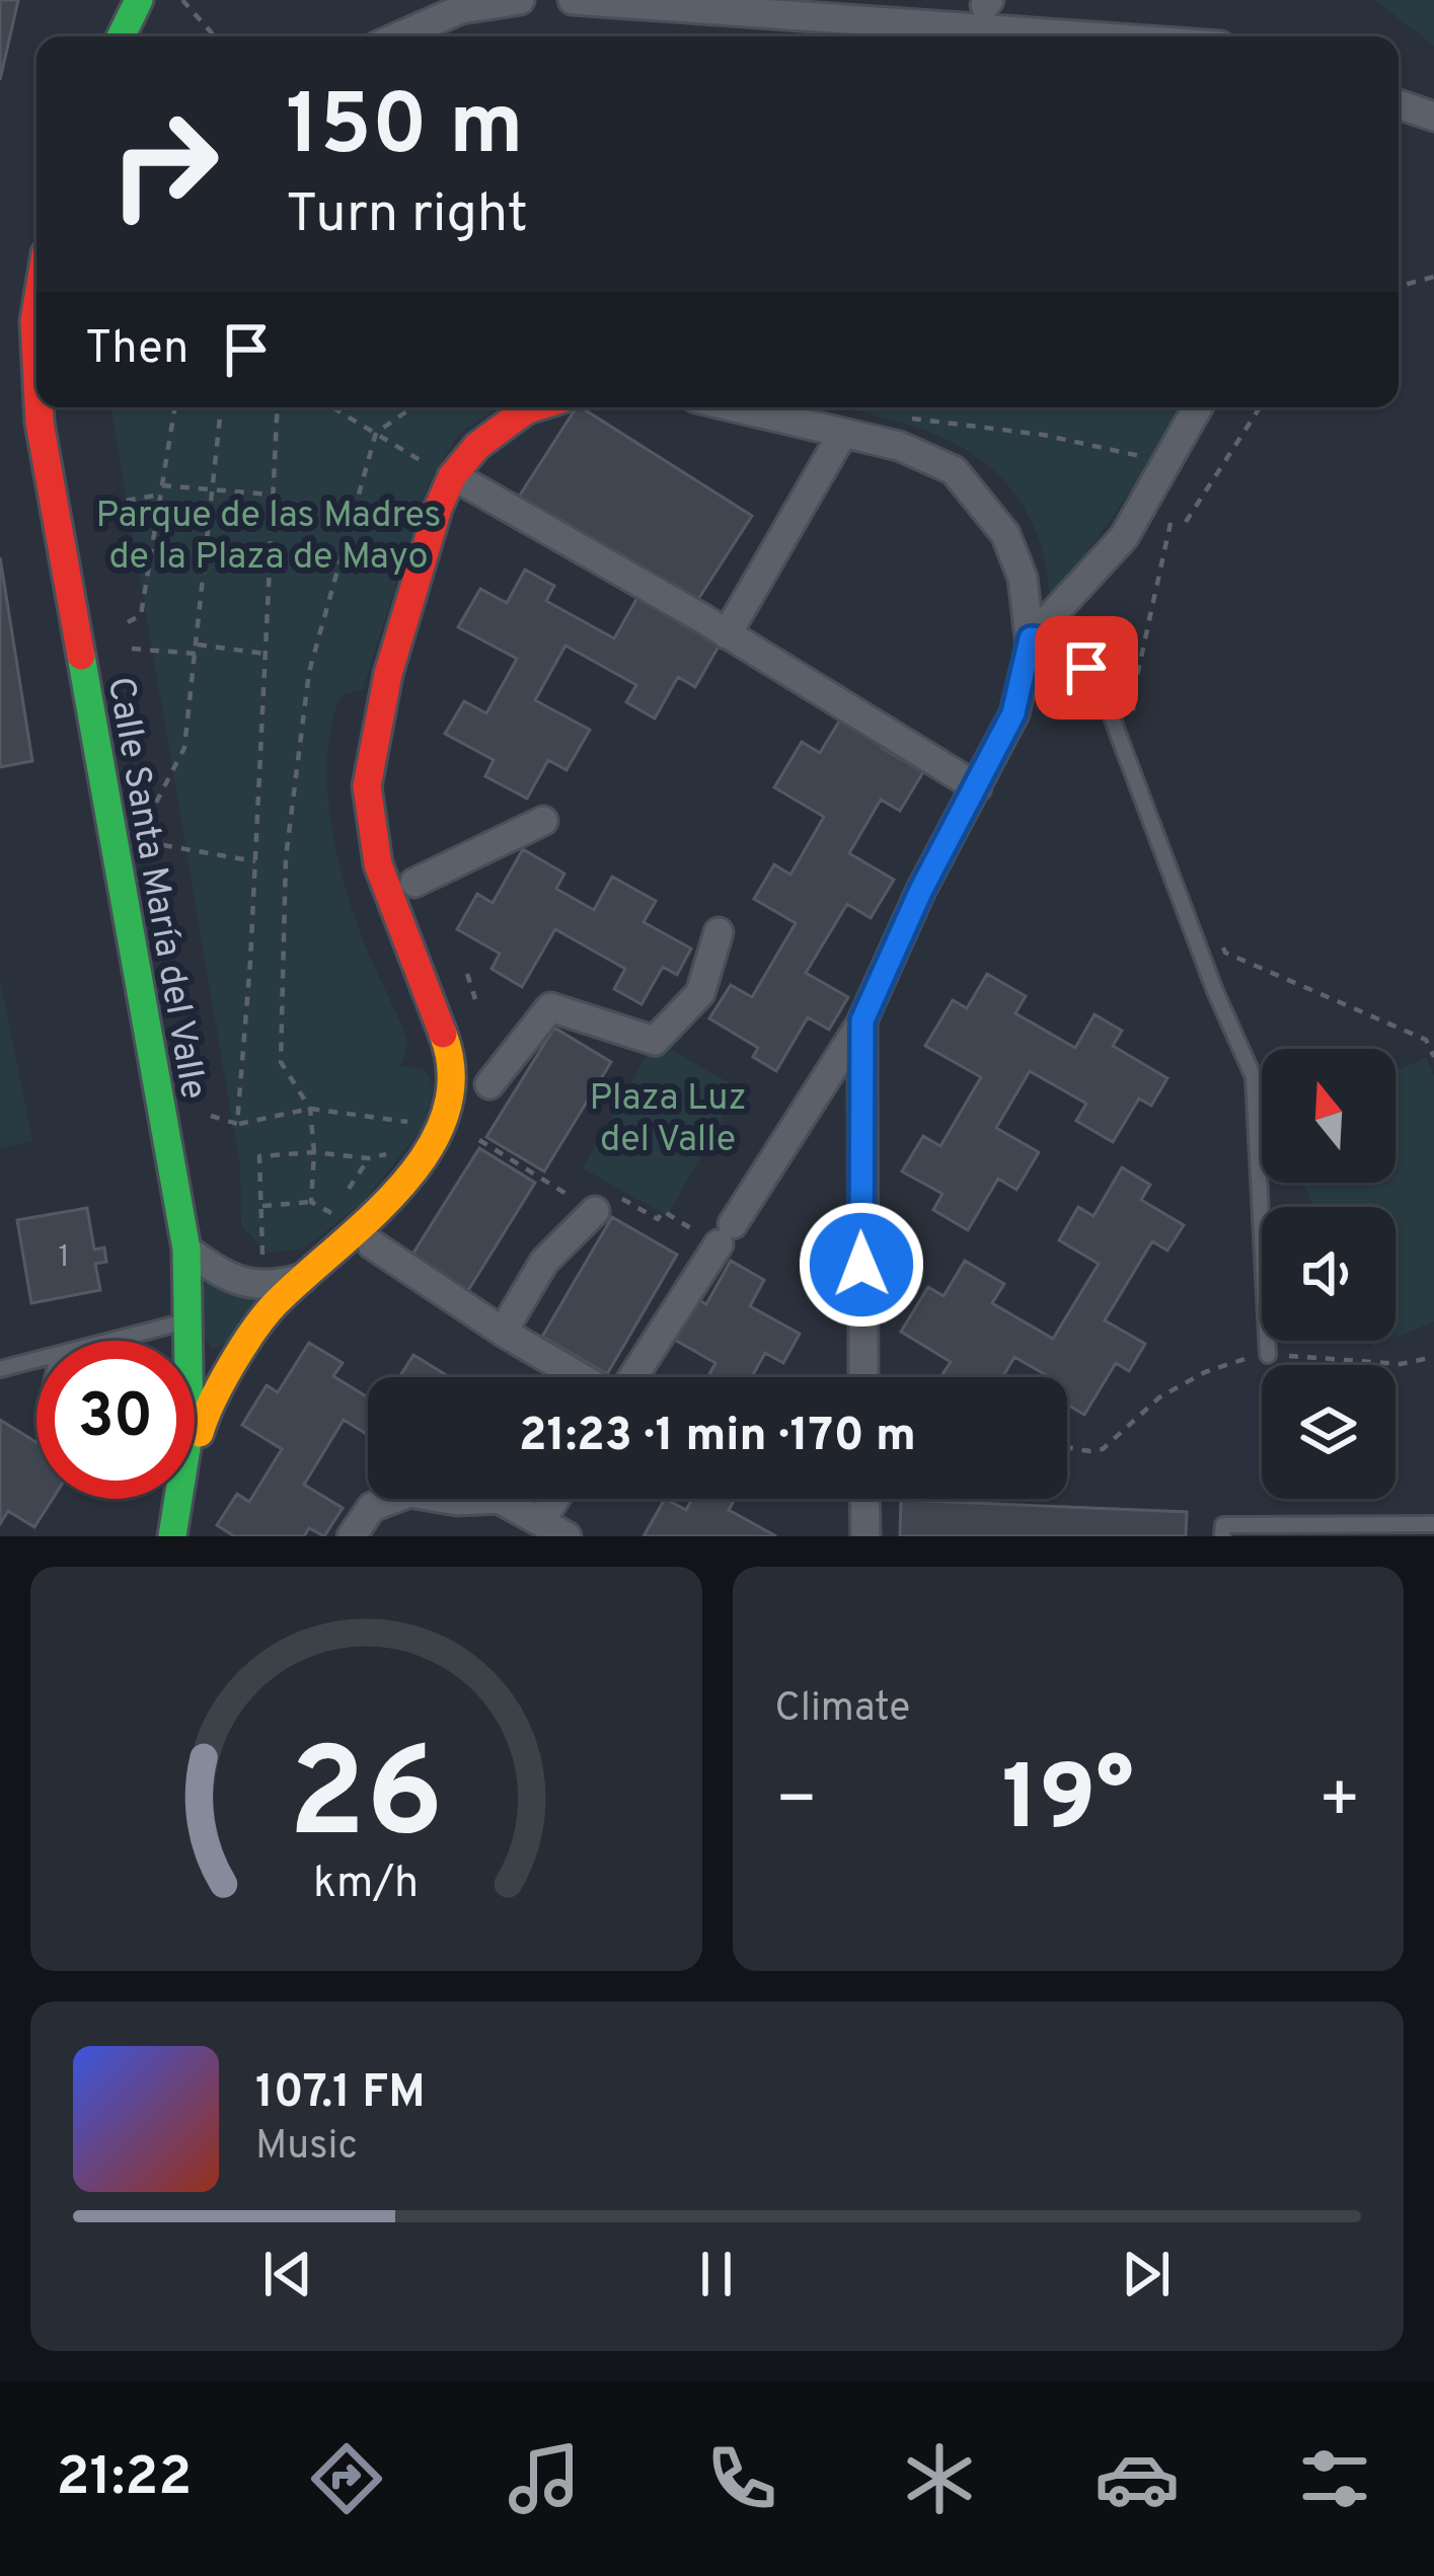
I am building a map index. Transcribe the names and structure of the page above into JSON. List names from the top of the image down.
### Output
{
  "streets": {
    "street": ["Calle Santa María del Valle"]
  },
  "parks": ["Parque de las Madres de la Plaza de Mayo", "Plaza Luz del Valle"],
  "house_numbers": ["1"],
  "north": "top",
  "page": {
    "turn": ["150 m", "Turn right"],
    "then": "Then",
    "limit": "30",
    "trip": "21:23 · 1 min · 170 m",
    "tile": "Climate",
    "heat": ["−", "19°", "+"],
    "song": ["107.1 FM", "Music"],
    "tabs": "21:22",
    "gauge": ["26", "km/h"]
  }
}
